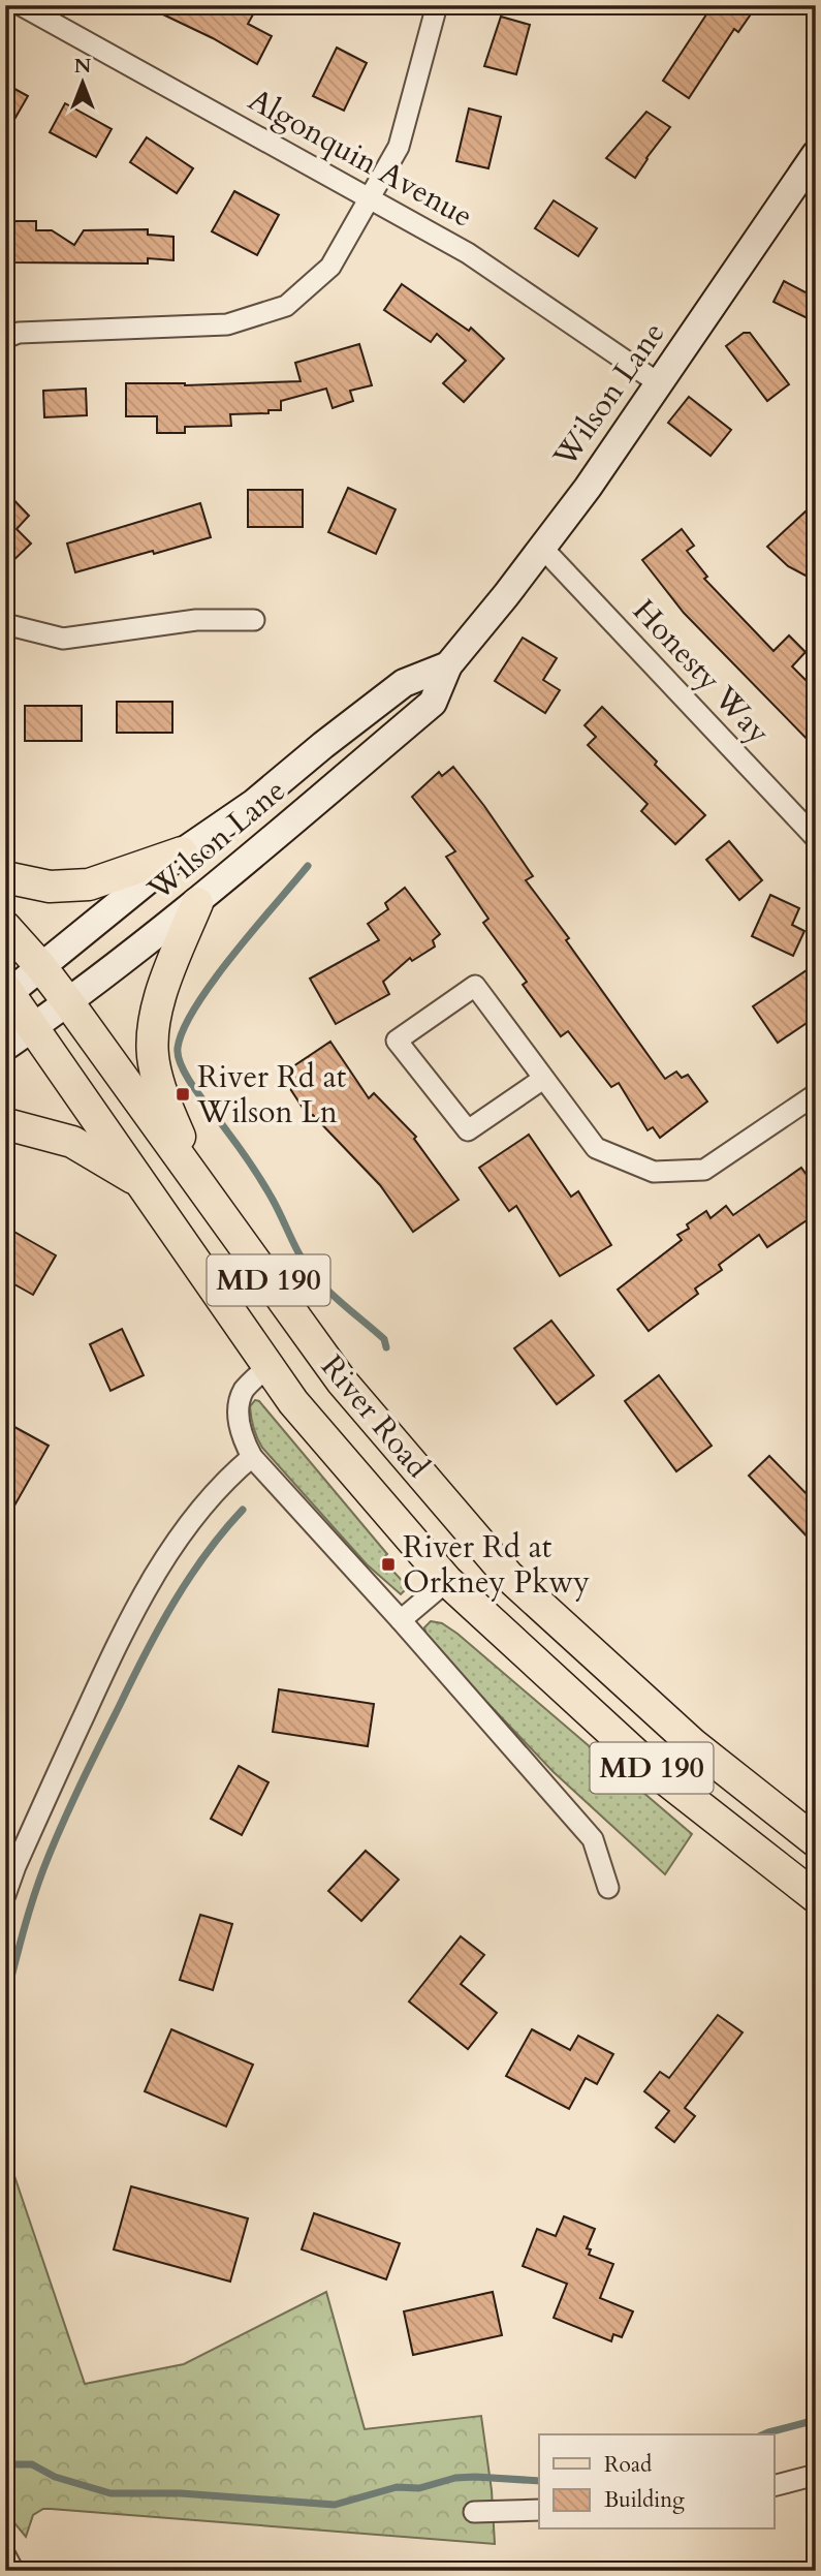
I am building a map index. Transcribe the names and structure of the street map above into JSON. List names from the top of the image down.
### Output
{
  "streets": {
    "main road": ["Wilson Lane", "MD 190", "River Road"],
    "street": ["Algonquin Avenue", "Honesty Way"]
  },
  "crossings": [
    ["Algonquin Avenue", "Wilson Lane"],
    ["Wilson Lane", "Honesty Way"],
    ["Wilson Lane", "River Road"]
  ],
  "places": {
    "transit": ["River Rd at Wilson Ln", "River Rd at Orkney Pkwy"]
  },
  "legend": ["Road", "Building"],
  "north": "top"
}
